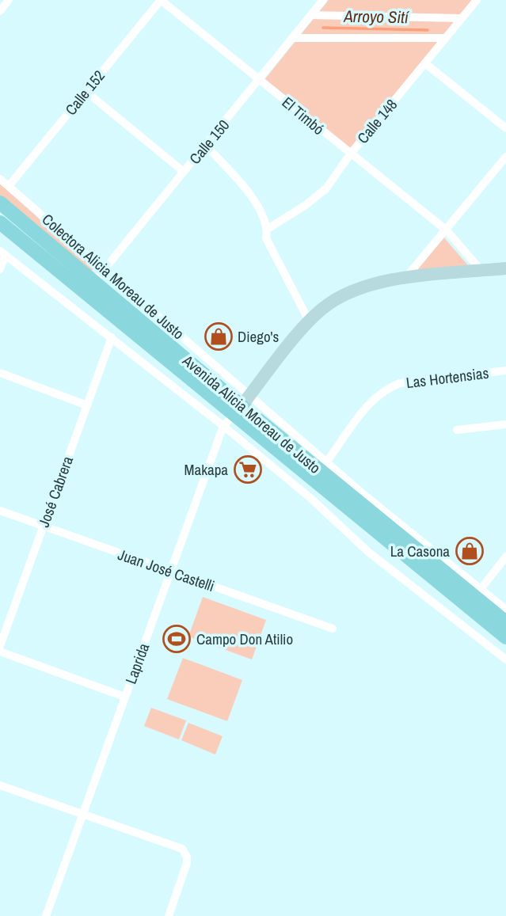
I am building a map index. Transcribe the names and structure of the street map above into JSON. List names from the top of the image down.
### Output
{
  "streets": {
    "main road": ["Avenida Alicia Moreau de Justo"],
    "street": [
      "Calle 152",
      "El Timbó",
      "Calle 148",
      "Calle 150",
      "Colectora Alicia Moreau de Justo",
      "Las Hortensias",
      "José Cabrera",
      "Juan José Castelli",
      "Laprida"
    ]
  },
  "crossings": [
    ["Calle 152", "El Timbó"],
    ["Calle 152", "Colectora Alicia Moreau de Justo"],
    ["El Timbó", "Calle 148"],
    ["El Timbó", "Calle 150"],
    ["Calle 150", "Colectora Alicia Moreau de Justo"],
    ["Calle 150", "Avenida Alicia Moreau de Justo"],
    ["Colectora Alicia Moreau de Justo", "Las Hortensias"],
    ["Colectora Alicia Moreau de Justo", "Avenida Alicia Moreau de Justo"],
    ["Colectora Alicia Moreau de Justo", "Laprida"],
    ["Avenida Alicia Moreau de Justo", "Laprida"],
    ["José Cabrera", "Juan José Castelli"],
    ["Juan José Castelli", "Laprida"]
  ],
  "water": ["Arroyo Sití"],
  "places": {
    "shop": ["Diego's", "La Casona"],
    "supermarket": ["Makapa"],
    "sports": ["Campo Don Atilio"]
  }
}
